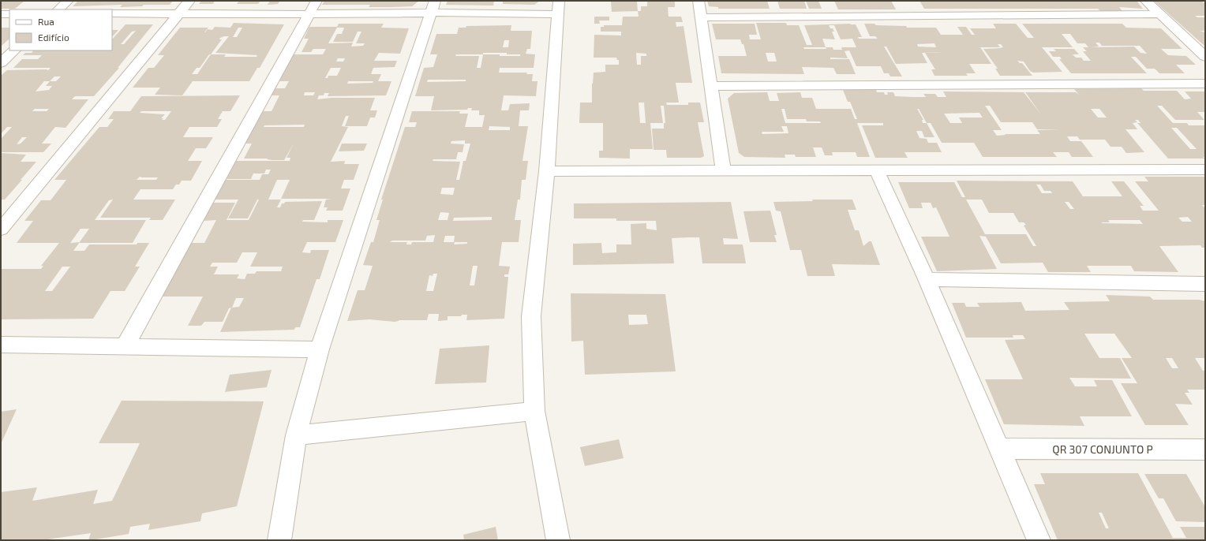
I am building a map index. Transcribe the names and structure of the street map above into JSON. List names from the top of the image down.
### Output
{
  "streets": {
    "street": ["QR 307 CONJUNTO P"]
  },
  "legend": ["Rua", "Edifício"]
}
